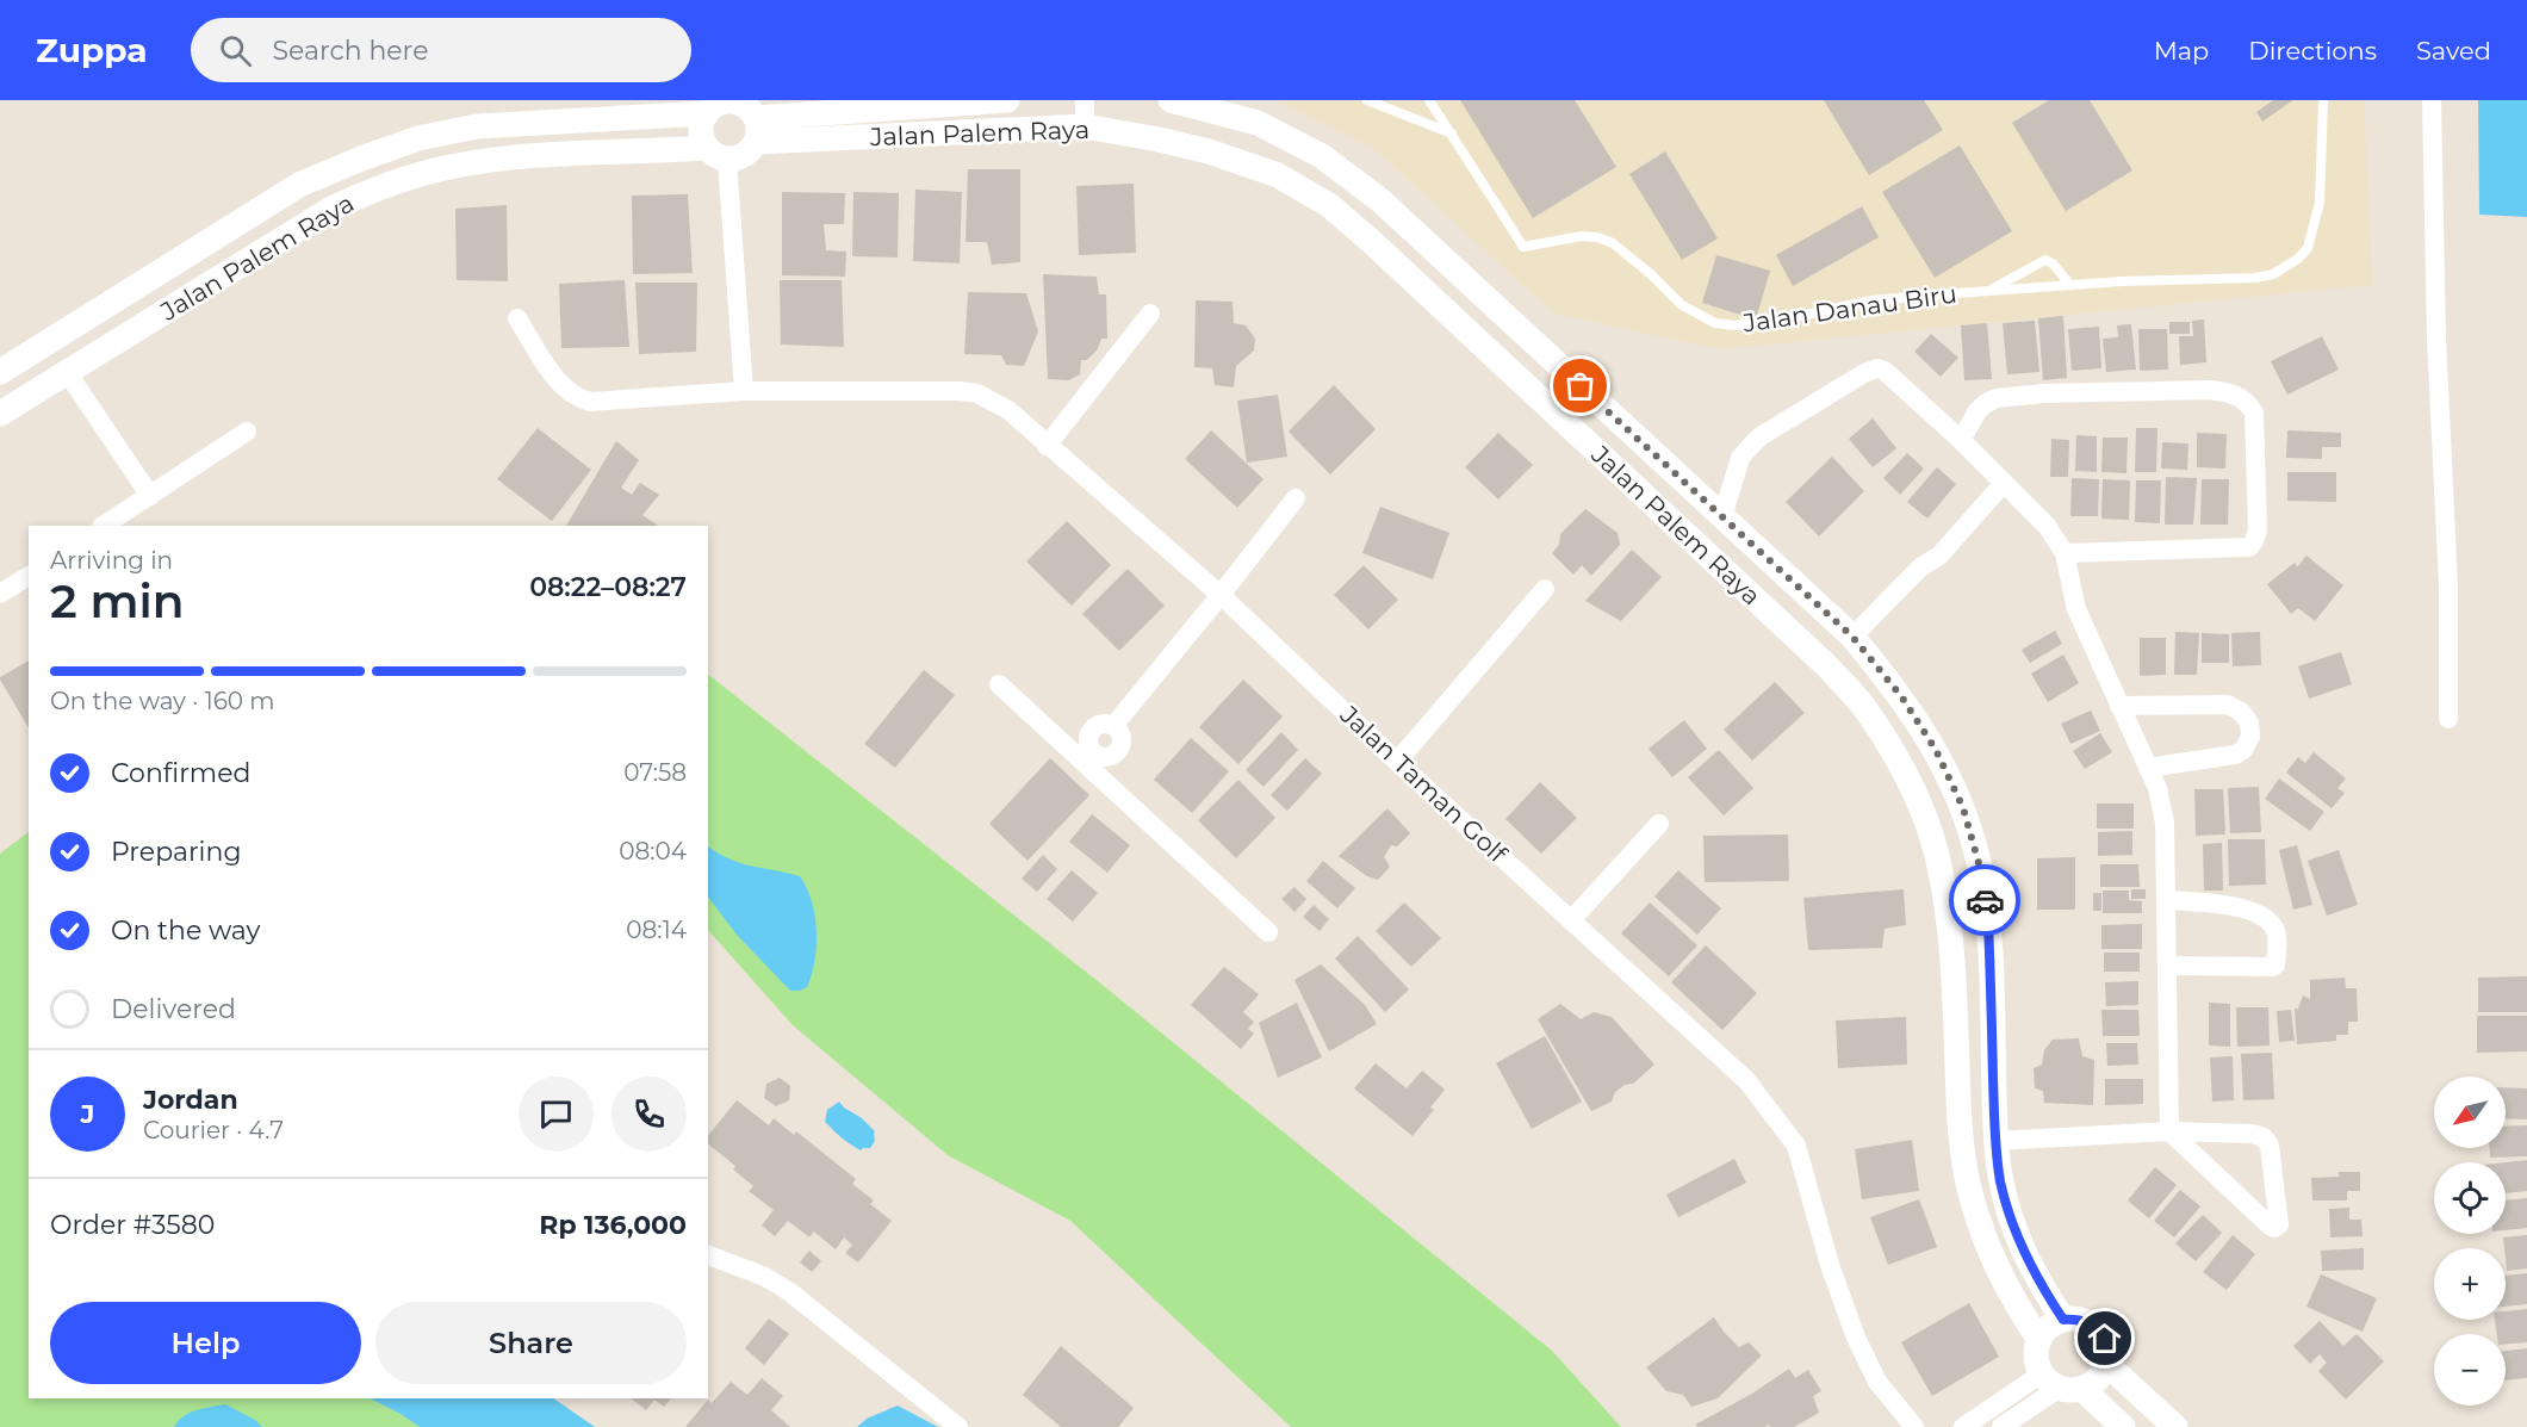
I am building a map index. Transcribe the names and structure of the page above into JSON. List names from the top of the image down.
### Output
{
  "streets": {
    "street": ["Jalan Palem Raya", "Jalan Taman Golf"],
    "lane": ["Jalan Danau Biru"]
  },
  "north": "bottom left",
  "page": {
    "header": "Zuppa",
    "search": "Search here",
    "nav": ["Map", "Directions", "Saved"],
    "heading": ["2 min", "Arriving in", "08:22–08:27"],
    "panel": [
      "Jordan",
      "Courier · 4.7",
      "Order #3580",
      "Rp 136,000"
    ],
    "bar": "On the way · 160 m",
    "list": [
      ["Confirmed", "07:58"],
      ["Preparing", "08:04"],
      ["On the way", "08:14"],
      "Delivered"
    ],
    "map_buttons": ["+", "−"],
    "round": "J",
    "buttons": ["Help", "Share"]
  }
}
